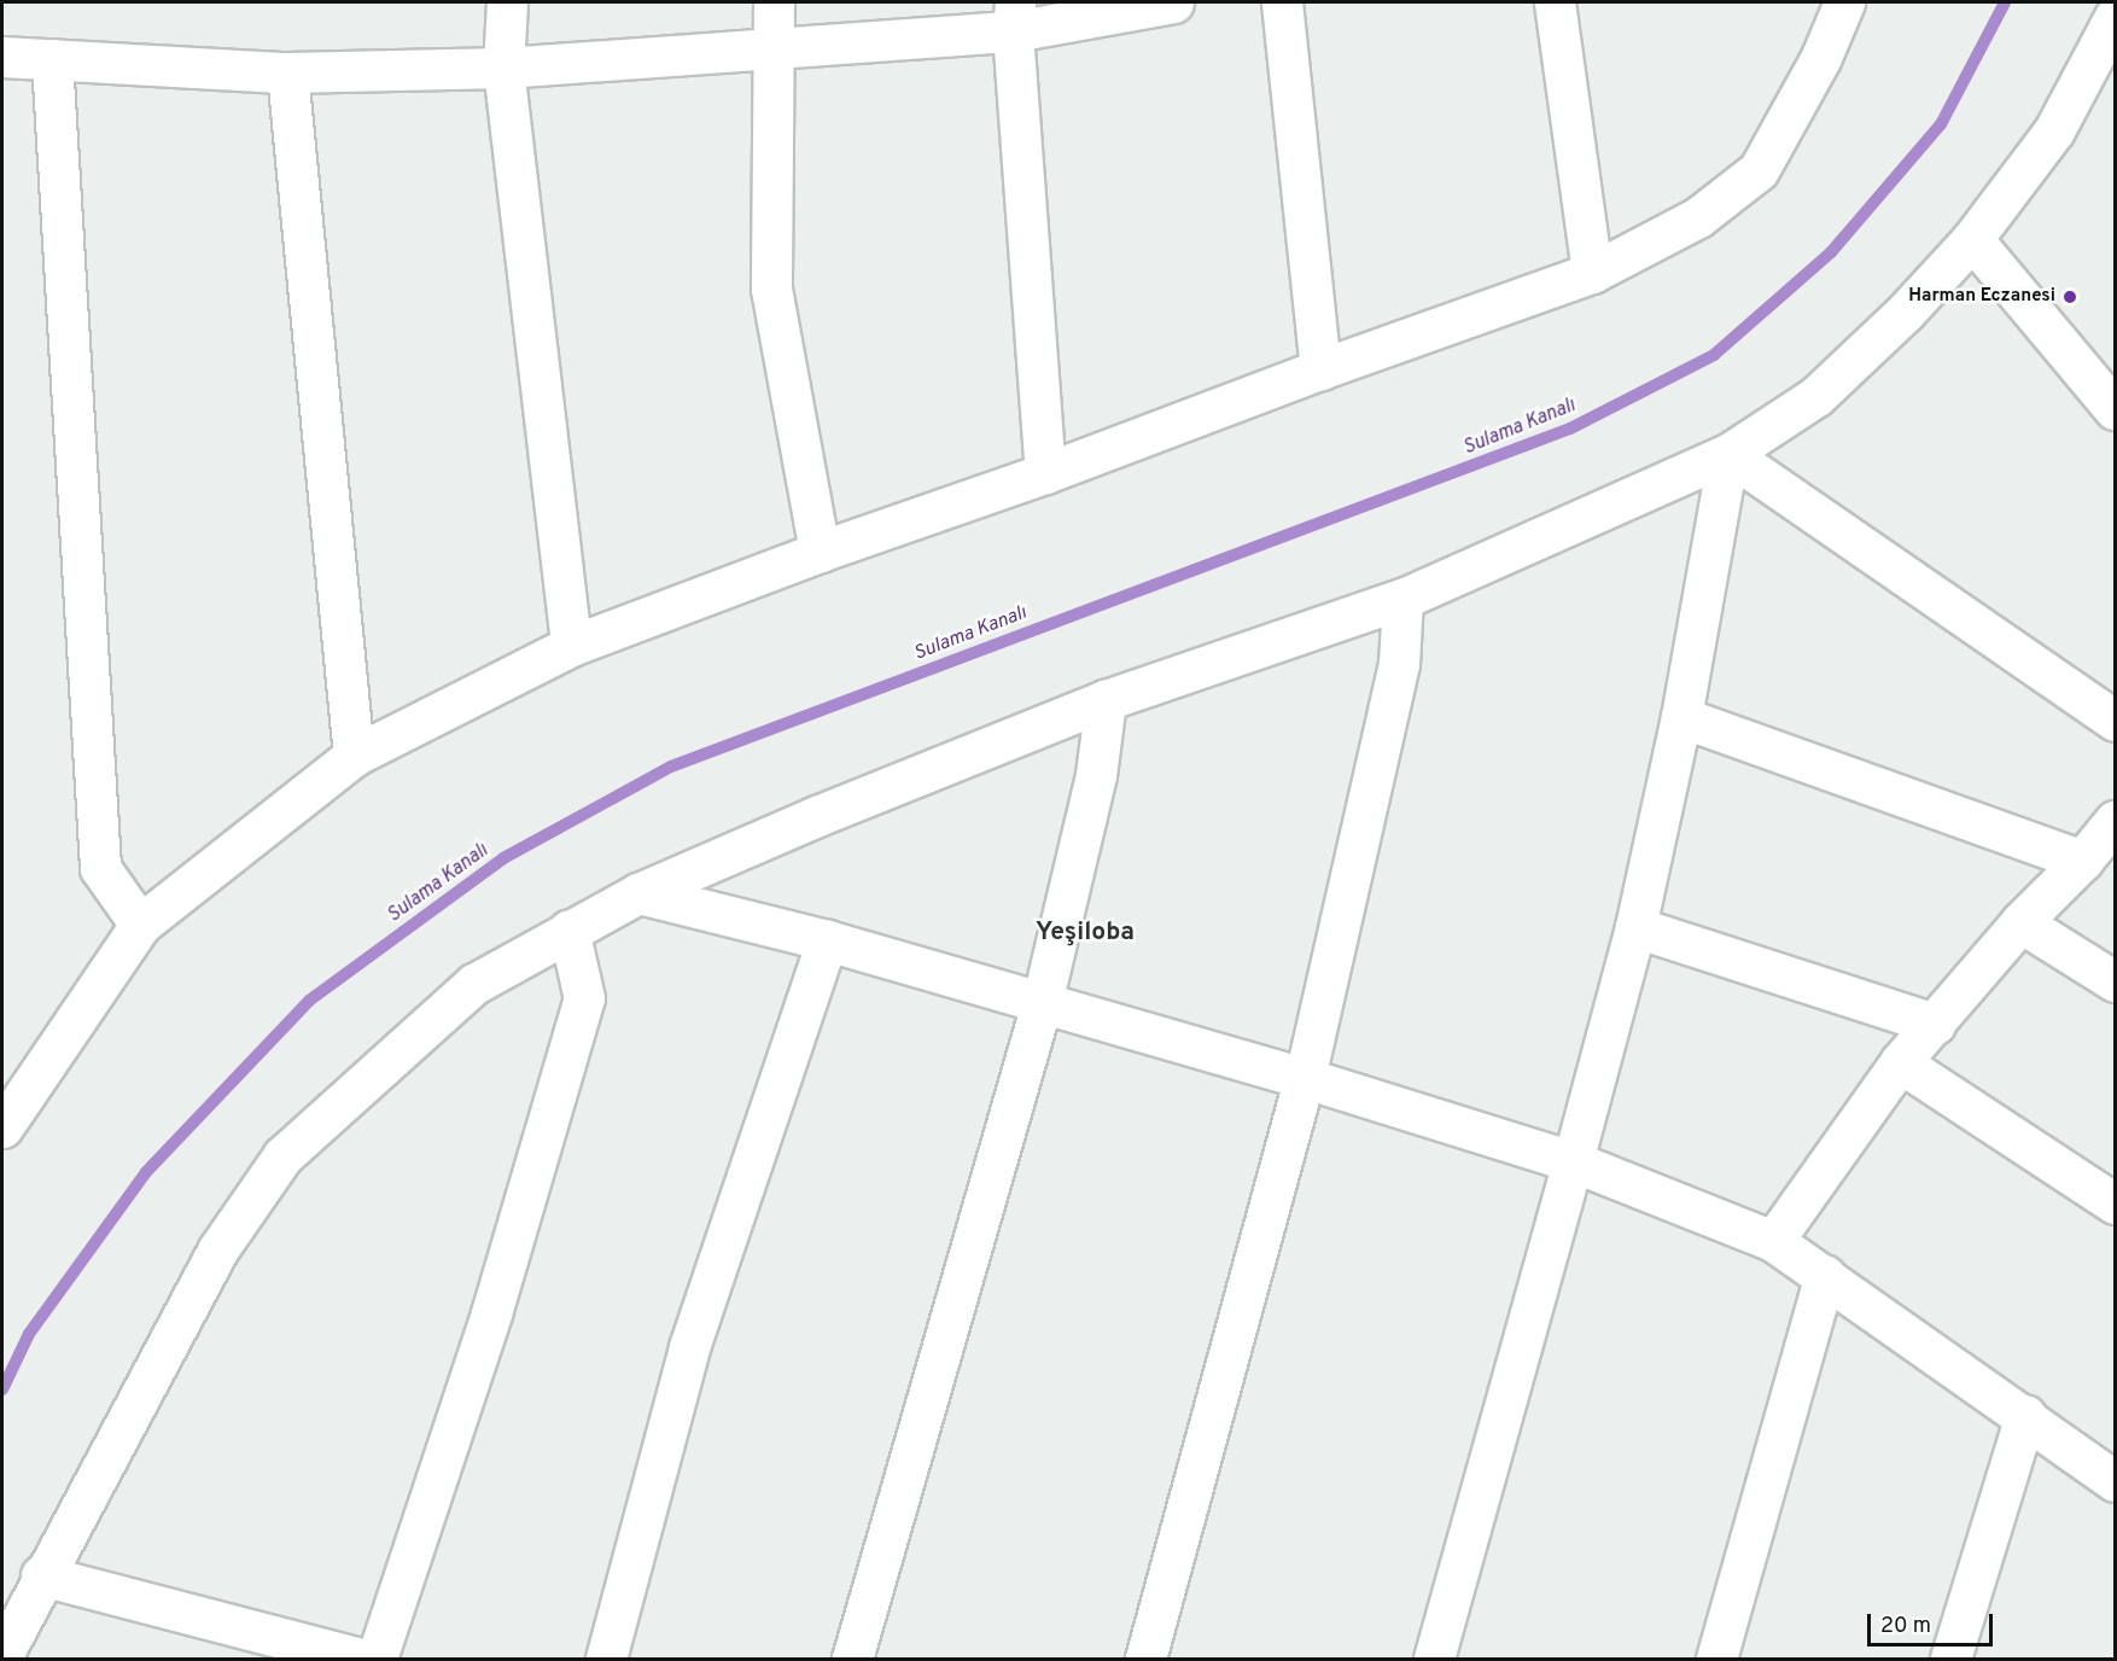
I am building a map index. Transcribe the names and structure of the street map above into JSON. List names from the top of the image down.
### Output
{
  "districts": ["Yeşiloba"],
  "water": ["Sulama Kanalı"],
  "places": ["Harman Eczanesi"],
  "scale_bar": "20 m"
}
